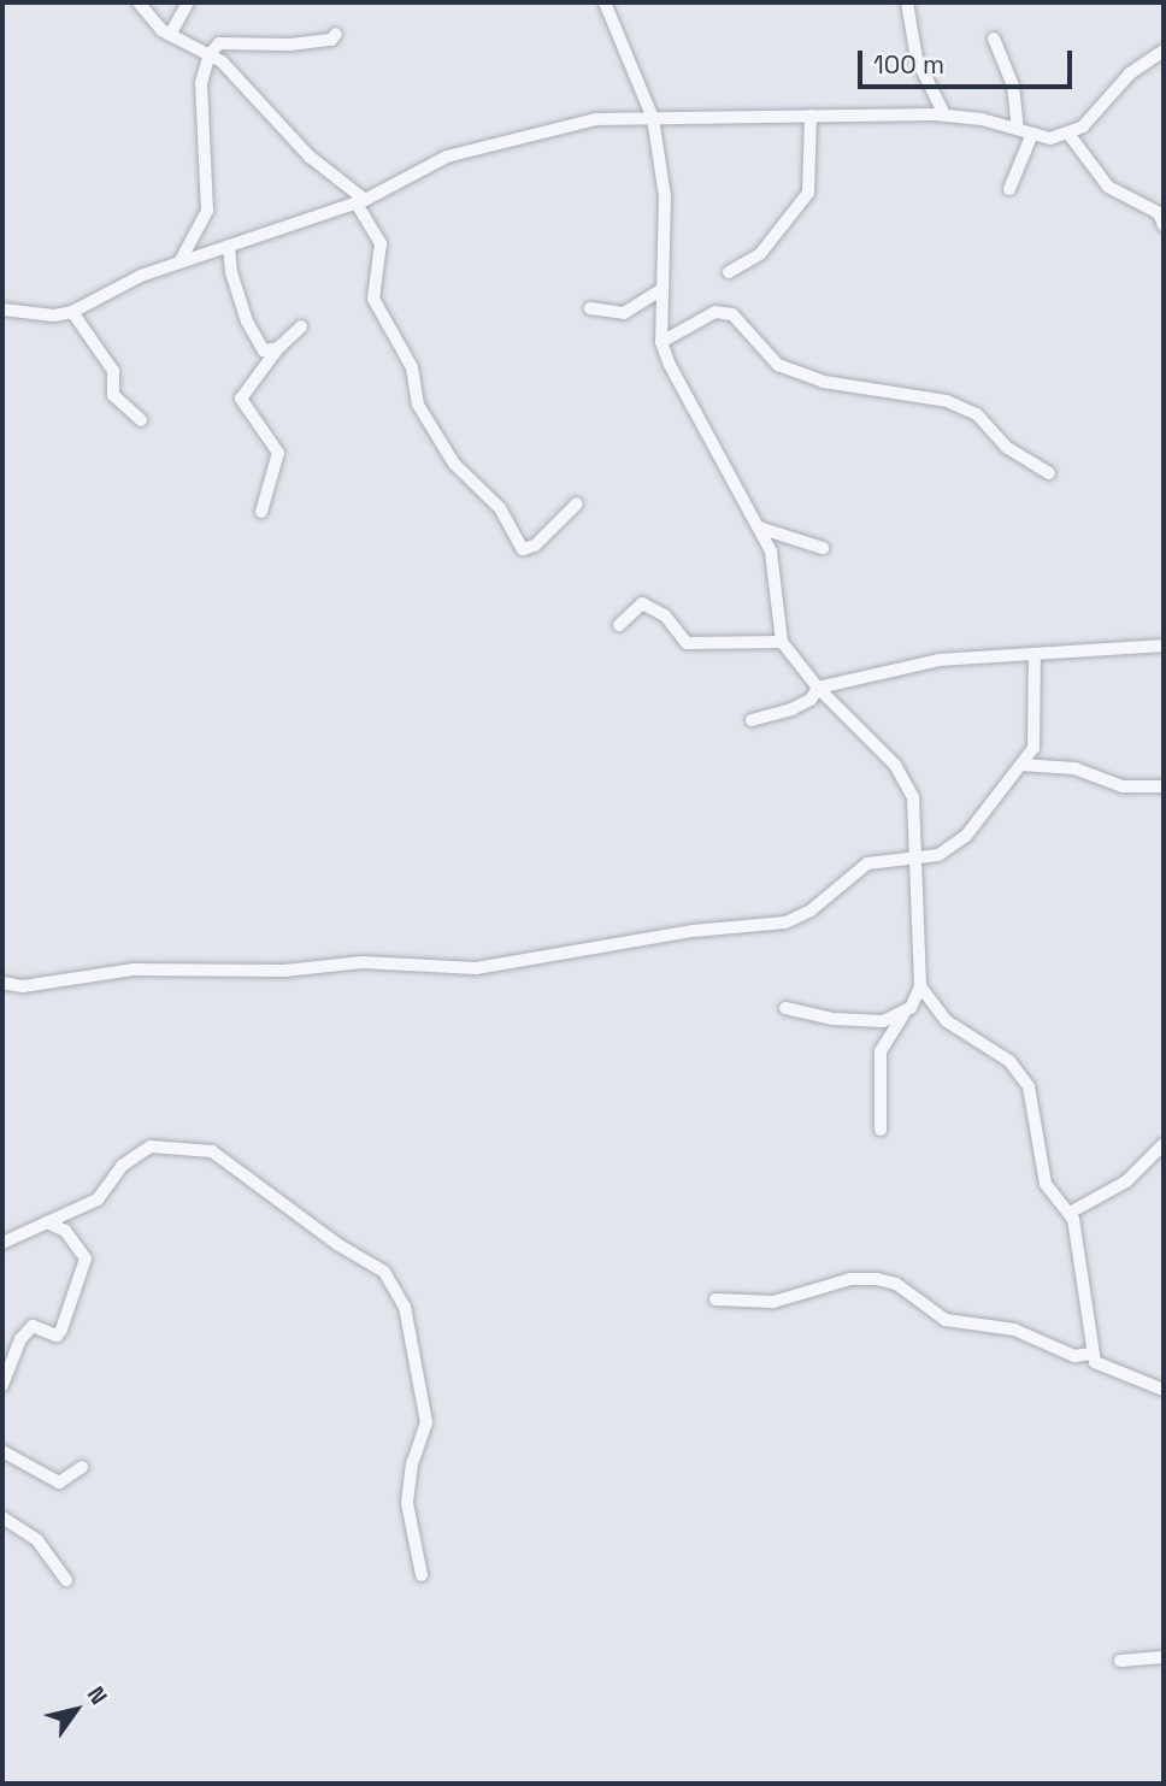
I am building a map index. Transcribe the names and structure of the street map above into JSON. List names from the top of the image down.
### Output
{
  "scale_bar": "100 m",
  "north": "top right"
}
